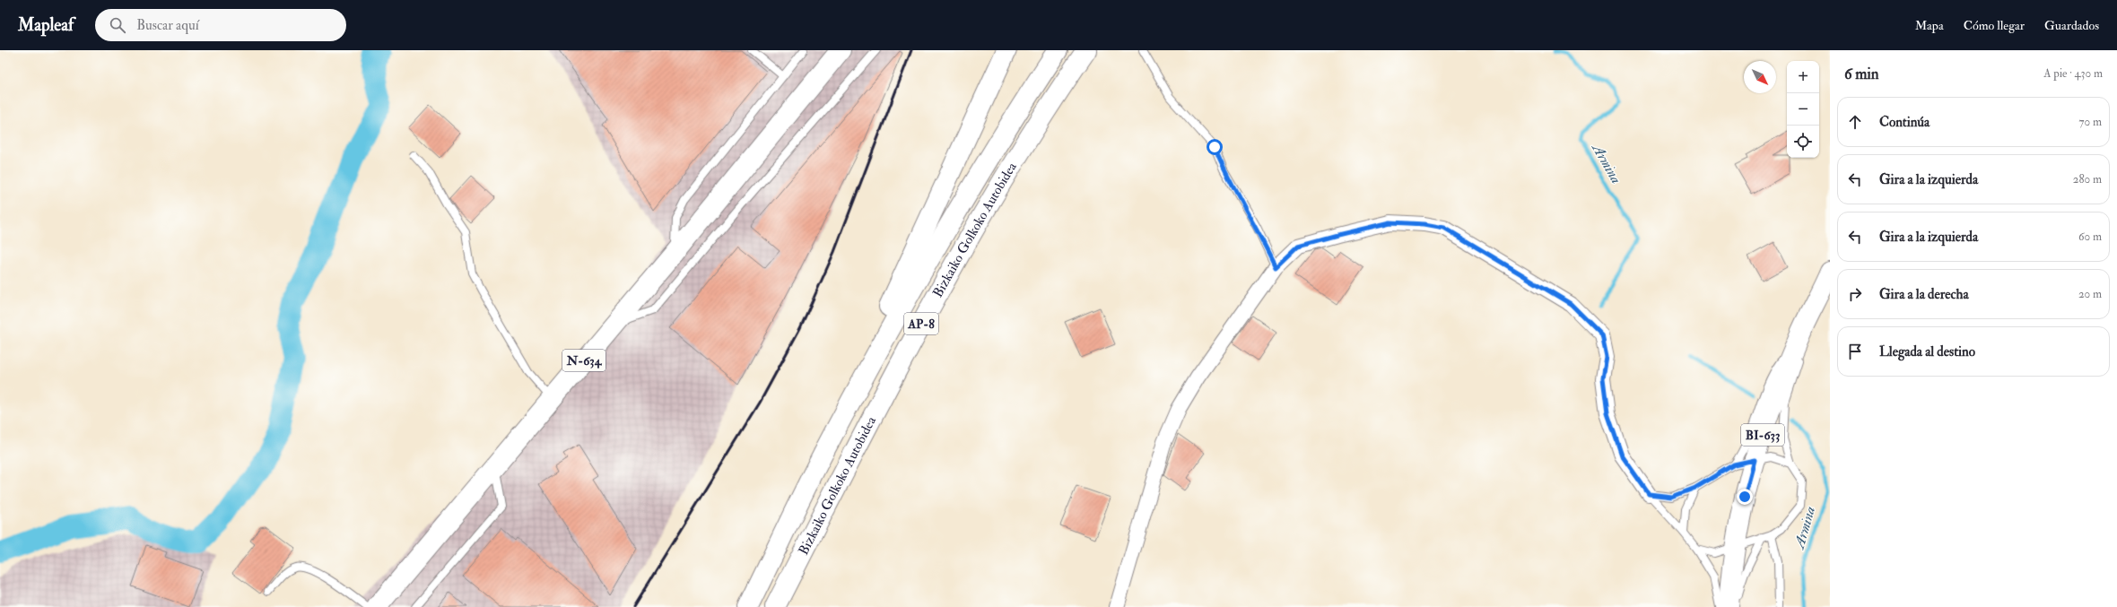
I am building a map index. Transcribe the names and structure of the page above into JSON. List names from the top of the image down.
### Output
{
  "streets": {
    "main road": [
      "Bizkaiko Golkoko Autobidea",
      "AP-8",
      "N-634",
      "BI-633"
    ]
  },
  "water": ["Armina"],
  "north": "bottom right",
  "page": {
    "header": "Mapleaf",
    "search": "Buscar aquí",
    "nav": ["Mapa", "Cómo llegar", "Guardados"],
    "heading": ["6 min", "A pie · 430 m"],
    "map_buttons": ["+", "−"],
    "list": [
      ["Continúa", "70 m"],
      ["Gira a la izquierda", "280 m"],
      ["Gira a la izquierda", "60 m"],
      ["Gira a la derecha", "20 m"],
      "Llegada al destino"
    ]
  }
}
